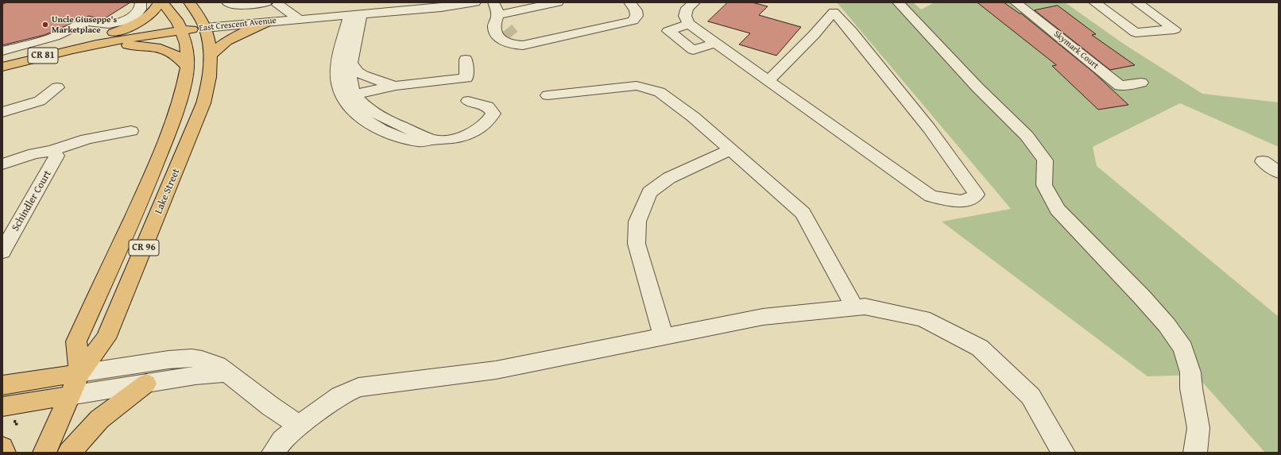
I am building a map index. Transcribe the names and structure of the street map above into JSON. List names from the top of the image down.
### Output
{
  "streets": {
    "main road": [
      "East Crescent Avenue",
      "CR 81",
      "Lake Street",
      "CR 96"
    ],
    "street": ["Skymark Court", "Schindler Court"]
  },
  "crossings": [
    ["East Crescent Avenue", "Lake Street"]
  ],
  "places": ["Uncle Giuseppe's Marketplace"]
}
